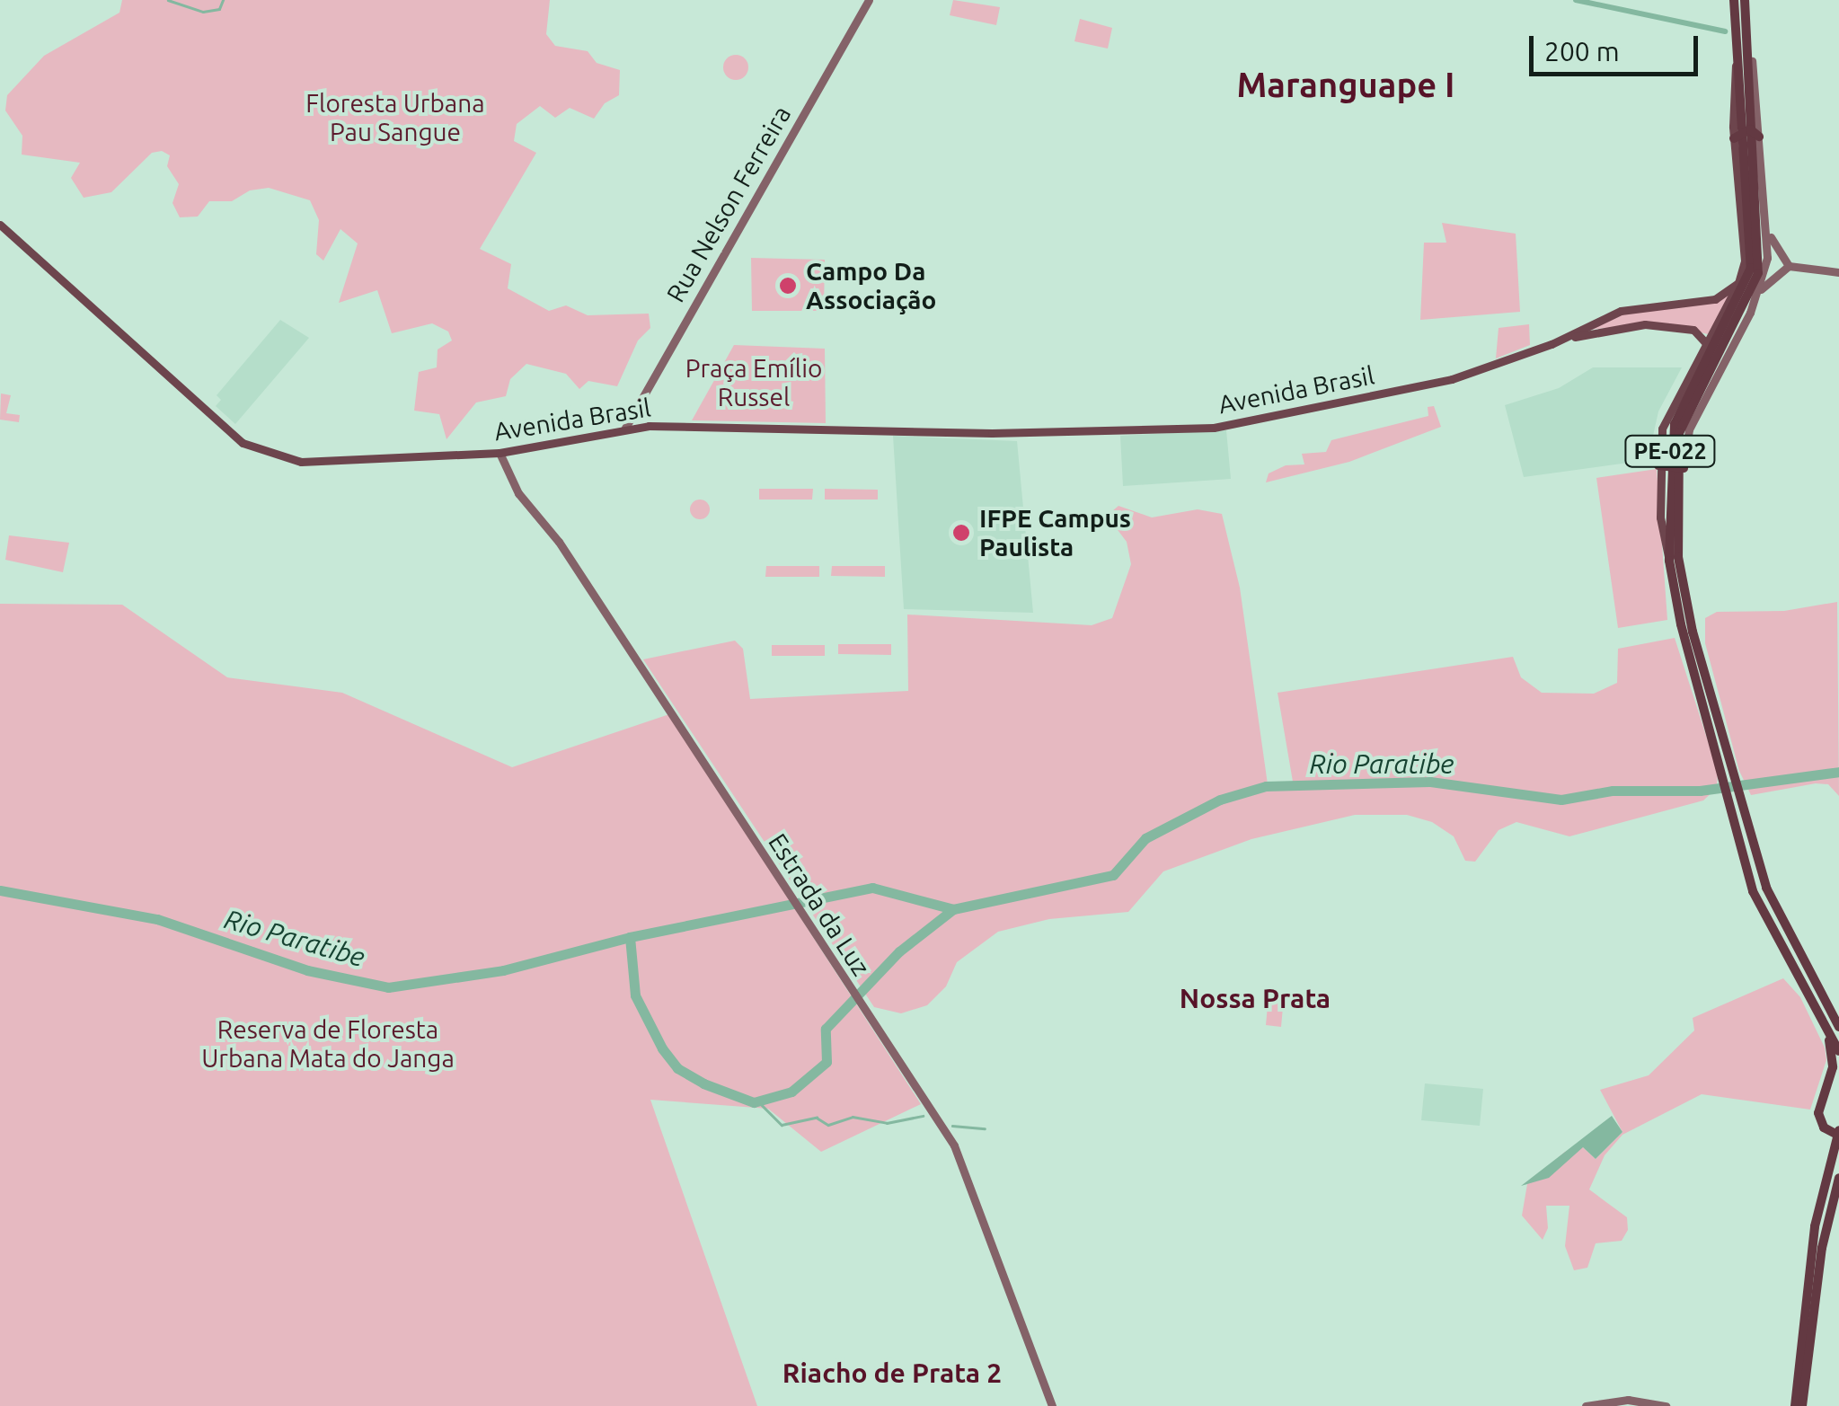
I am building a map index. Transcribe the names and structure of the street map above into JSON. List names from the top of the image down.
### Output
{
  "streets": {
    "highway": ["PE-022"],
    "main road": ["Rua Nelson Ferreira", "Avenida Brasil", "Estrada da Luz"]
  },
  "crossings": [
    ["Rua Nelson Ferreira", "Avenida Brasil"],
    ["Avenida Brasil", "PE-022"],
    ["Avenida Brasil", "Estrada da Luz"]
  ],
  "districts": ["Maranguape I", "Nossa Prata", "Riacho de Prata 2"],
  "water": ["Rio Paratibe"],
  "parks": ["Floresta Urbana Pau Sangue", "Praça Emílio Russel", "Reserva de Floresta Urbana Mata do Janga"],
  "places": ["Campo Da Associação", "IFPE Campus Paulista"],
  "scale_bar": "200 m"
}
